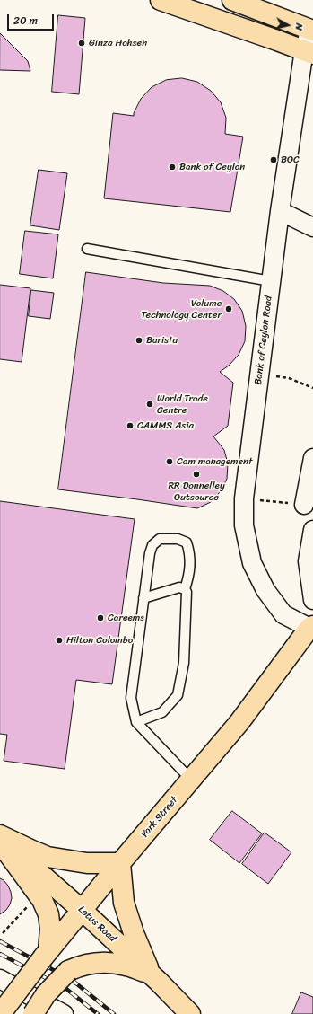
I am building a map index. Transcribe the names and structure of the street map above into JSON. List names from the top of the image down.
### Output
{
  "streets": {
    "main road": ["York Street", "Lotus Road"],
    "street": ["Bank of Ceylon Road"]
  },
  "crossings": [
    ["Bank of Ceylon Road", "York Street"],
    ["York Street", "Lotus Road"]
  ],
  "places": [
    "Ginza Hohsen",
    "BOC",
    "Bank of Ceylon",
    "Volume Technology Center",
    "Barista",
    "World Trade Centre",
    "CAMMS Asia",
    "Cam management",
    "RR Donnelley Outsource",
    "Careems",
    "Hilton Colombo"
  ],
  "scale_bar": "20 m",
  "north": "right"
}
